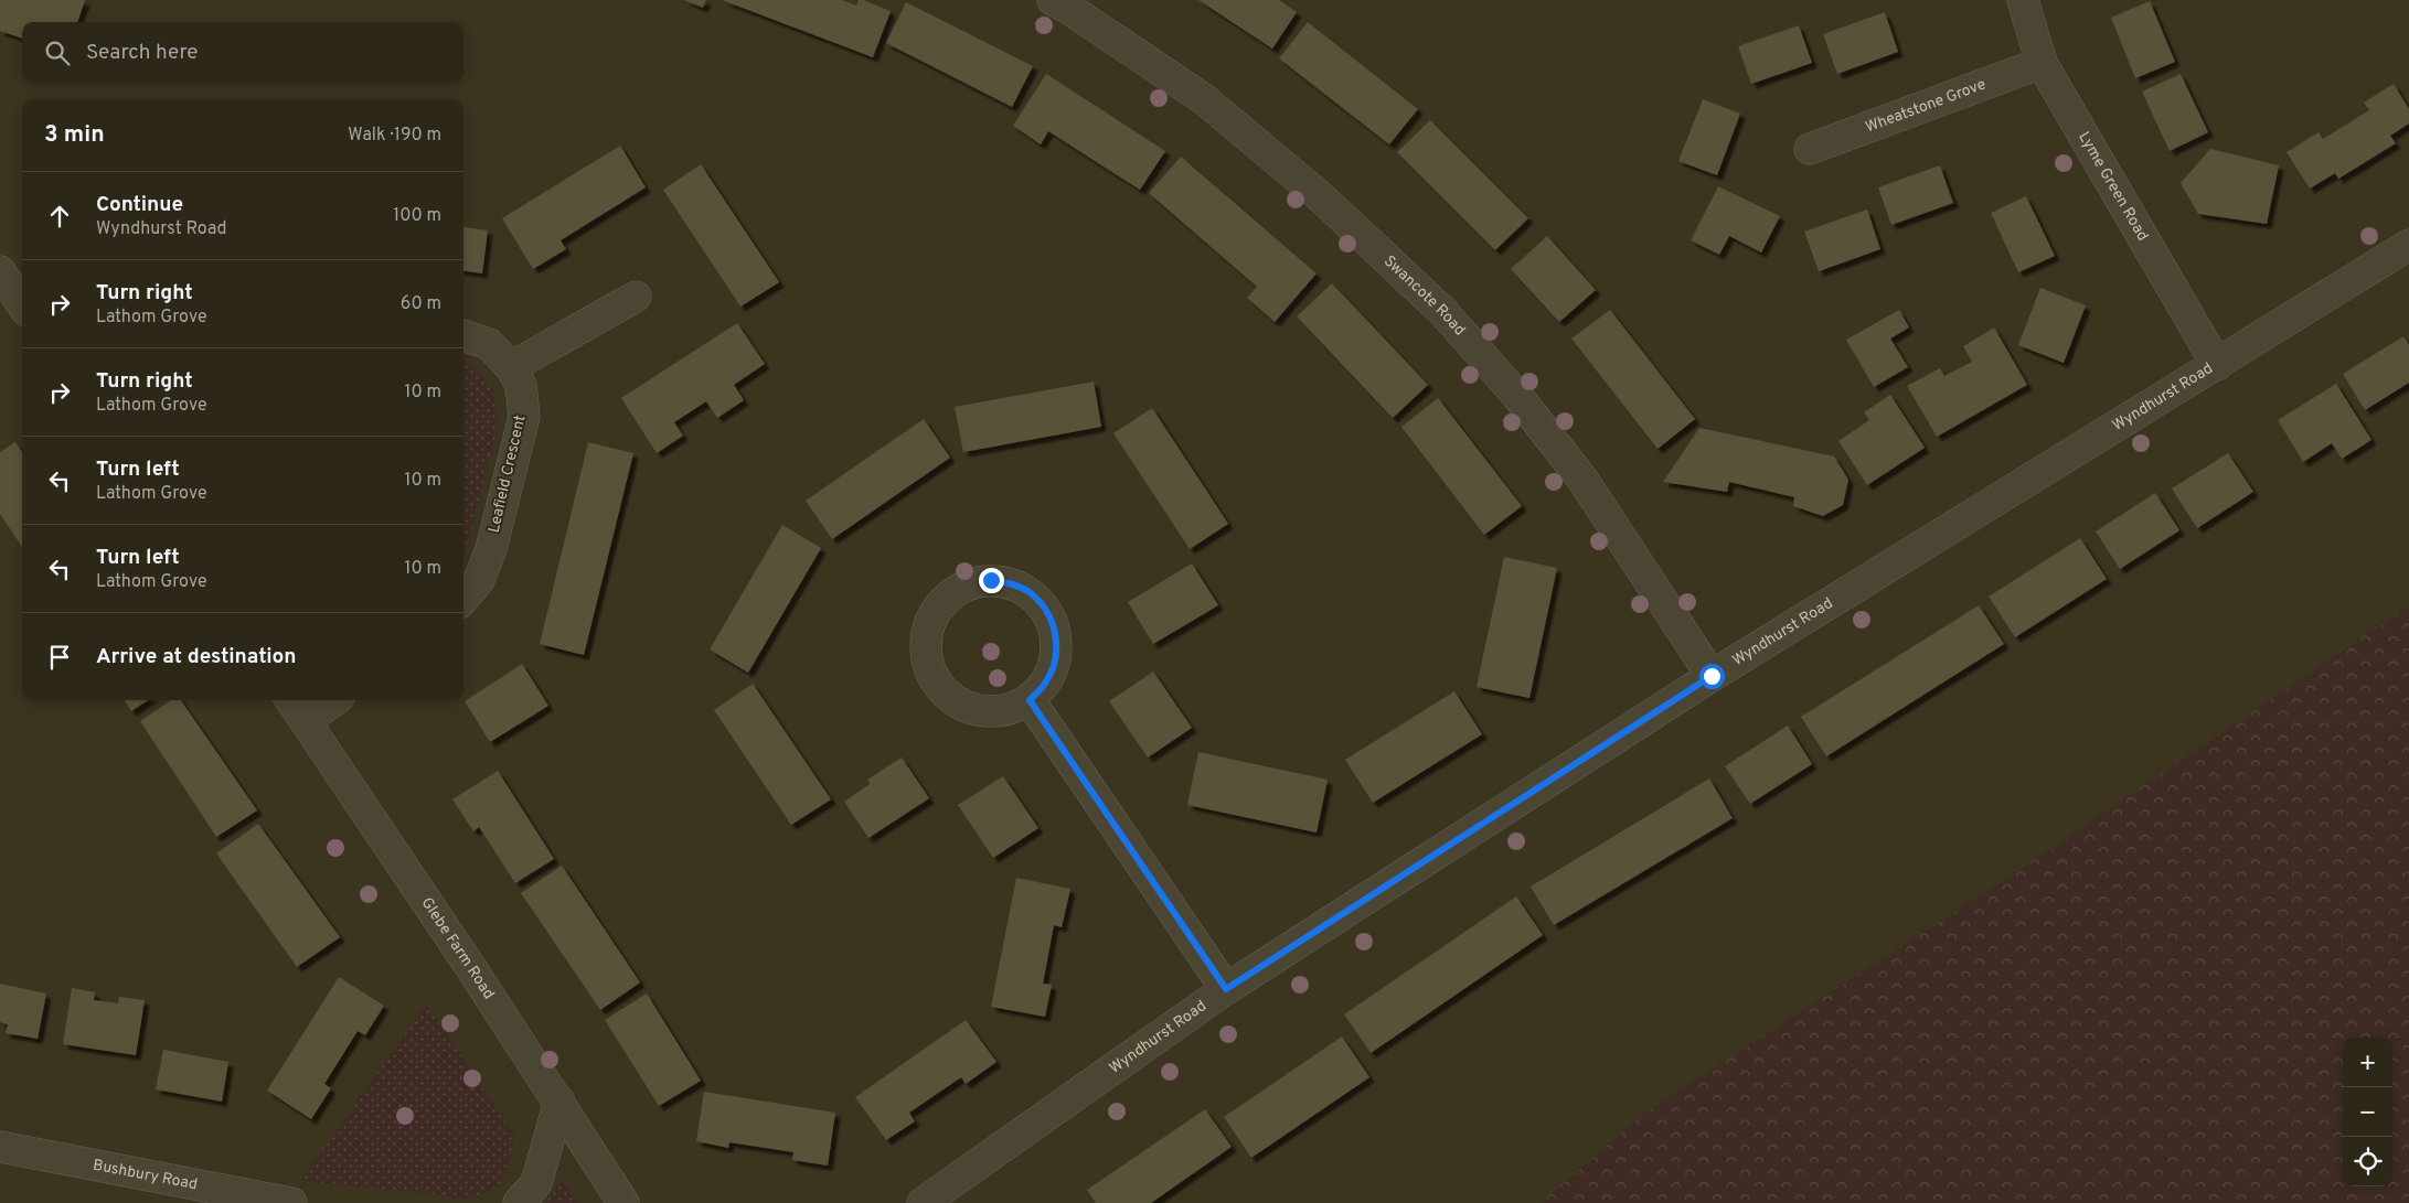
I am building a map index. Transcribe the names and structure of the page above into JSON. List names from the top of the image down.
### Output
{
  "streets": {
    "street": [
      "Wheatstone Grove",
      "Lyme Green Road",
      "Swancote Road",
      "Wyndhurst Road",
      "Leafield Crescent",
      "Glebe Farm Road",
      "Bushbury Road"
    ]
  },
  "crossings": [
    ["Wheatstone Grove", "Lyme Green Road"],
    ["Lyme Green Road", "Wyndhurst Road"],
    ["Swancote Road", "Wyndhurst Road"]
  ],
  "page": {
    "search": "Search here",
    "heading": ["3 min", "Walk · 190 m"],
    "list": [
      ["Continue", "Wyndhurst Road", "100 m"],
      ["Turn right", "Lathom Grove", "60 m"],
      ["Turn right", "Lathom Grove", "10 m"],
      ["Turn left", "Lathom Grove", "10 m"],
      ["Turn left", "Lathom Grove", "10 m"],
      "Arrive at destination"
    ],
    "map_buttons": ["+", "−"]
  }
}
